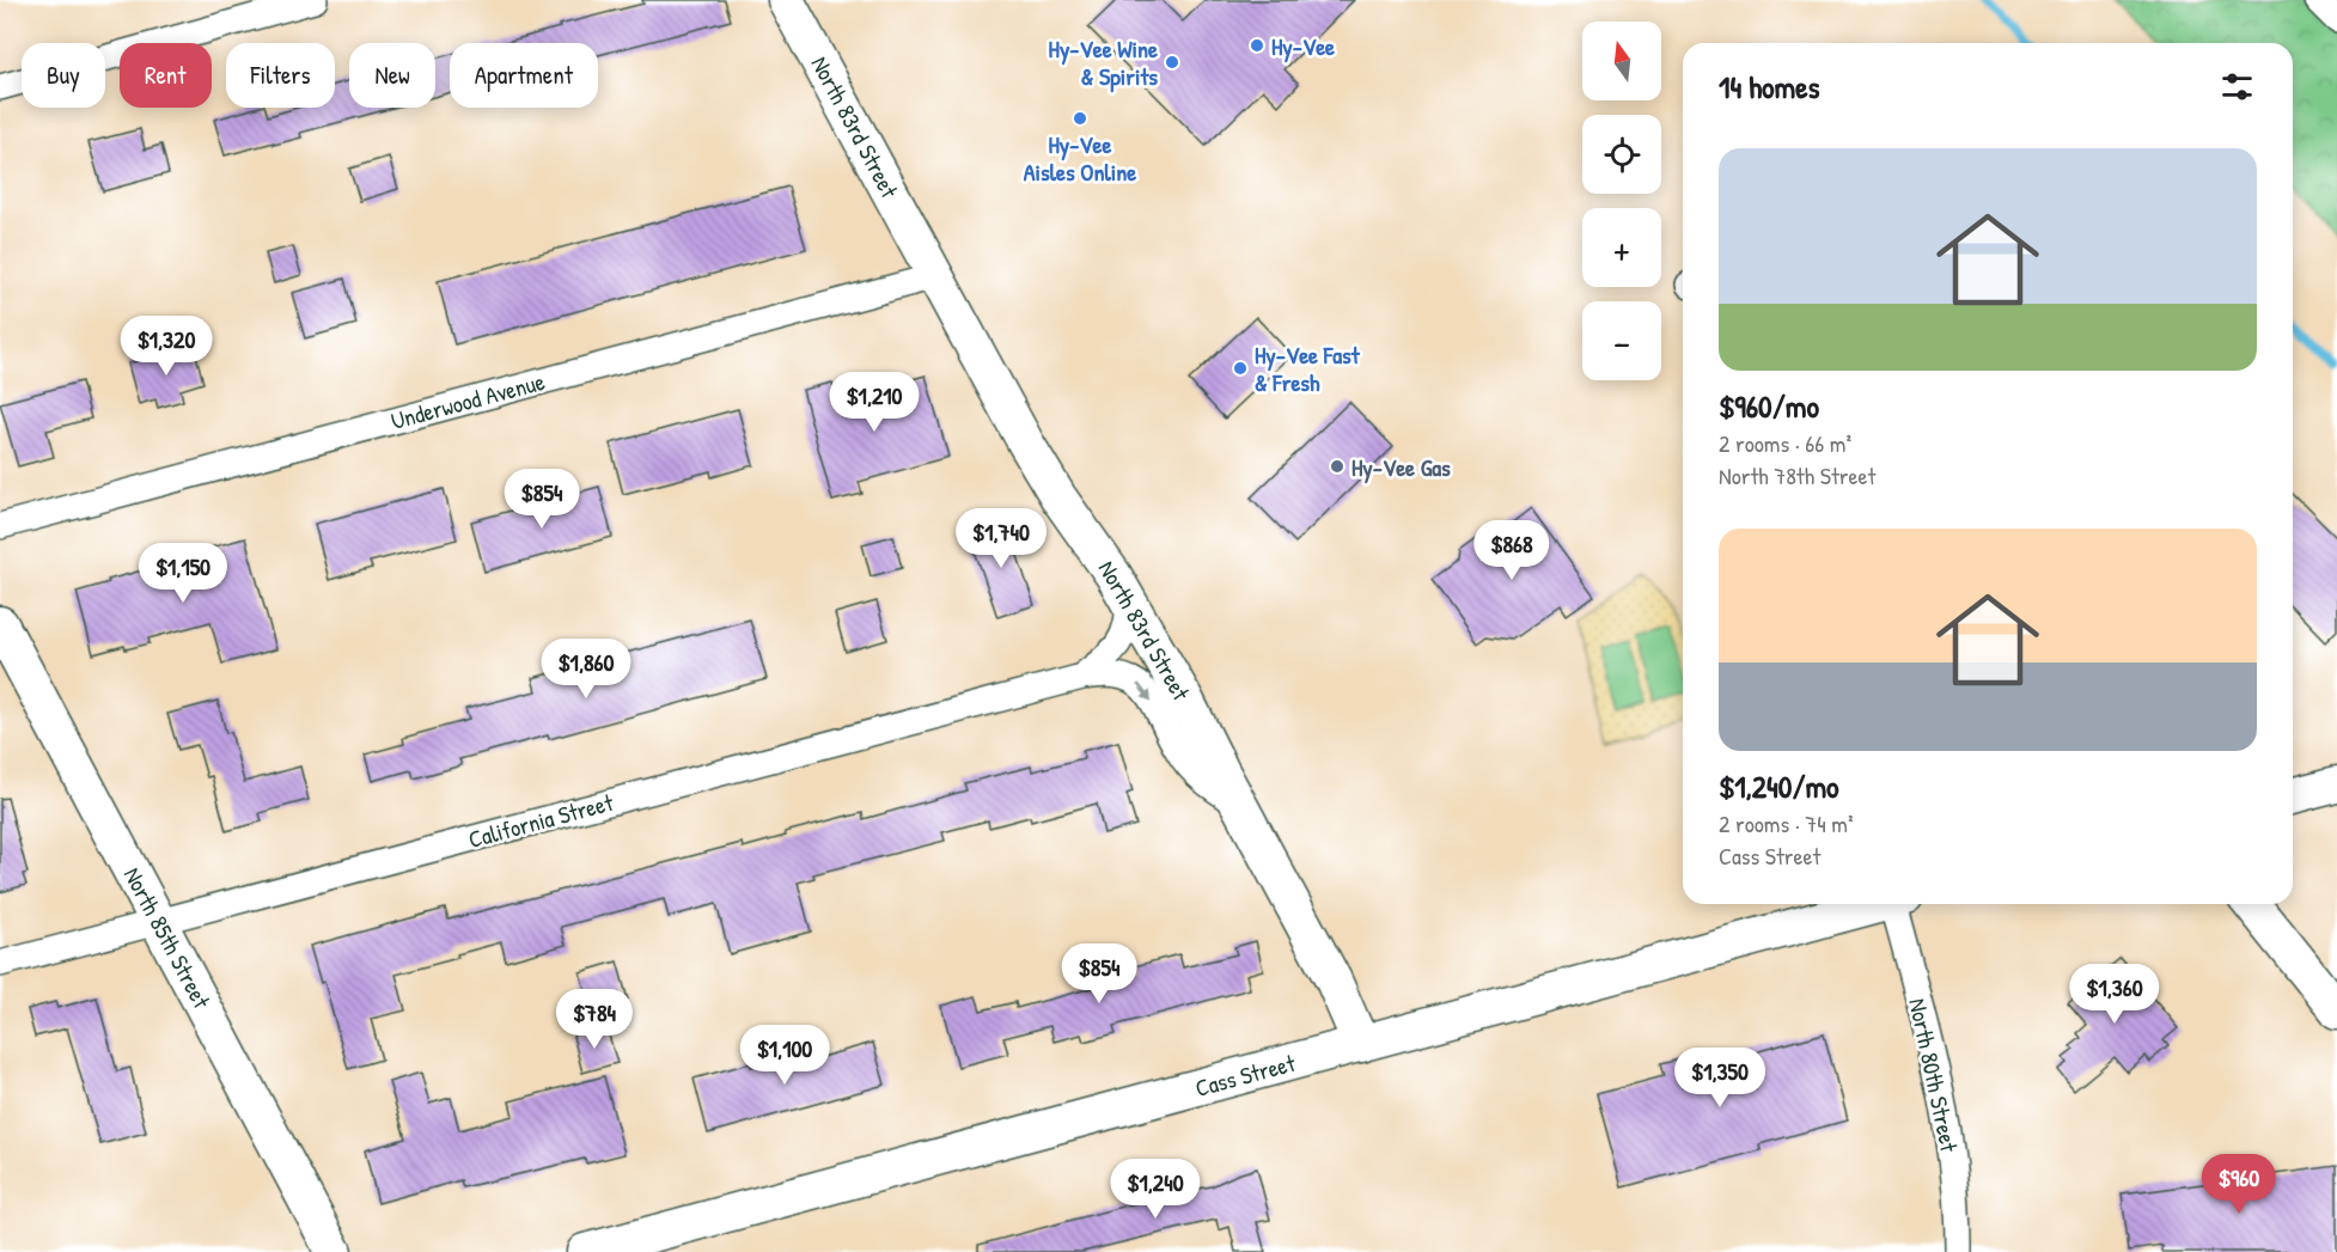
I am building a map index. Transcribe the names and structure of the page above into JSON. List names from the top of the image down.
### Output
{
  "streets": {
    "street": [
      "North 83rd Street",
      "Underwood Avenue",
      "California Street",
      "North 85th Street",
      "Cass Street",
      "North 80th Street"
    ]
  },
  "crossings": [
    ["North 83rd Street", "Underwood Avenue"],
    ["North 83rd Street", "California Street"],
    ["North 83rd Street", "Cass Street"],
    ["California Street", "North 85th Street"]
  ],
  "places": [
    "Hy-Vee",
    "Hy-Vee Wine & Spirits",
    "Hy-Vee Aisles Online",
    "Hy-Vee Fast & Fresh",
    "Hy-Vee Gas"
  ],
  "north": "top",
  "page": {
    "map_buttons": ["+", "−"],
    "chip": [
      "Buy",
      "Rent",
      "Filters",
      "New",
      "Apartment"
    ],
    "heading": "14 homes",
    "list": [
      {
        "name": "$960/mo",
        "note": "2 rooms · 66 m² · North 78th Street"
      },
      {
        "name": "$1,240/mo",
        "note": "2 rooms · 74 m² · Cass Street"
      }
    ],
    "price": [
      "$1,320",
      "$1,210",
      "$854",
      "$1,740",
      "$868",
      "$1,150",
      "$1,860",
      "$854",
      "$1,360",
      "$784",
      "$1,100",
      "$1,350",
      "$960",
      "$1,240"
    ]
  }
}
